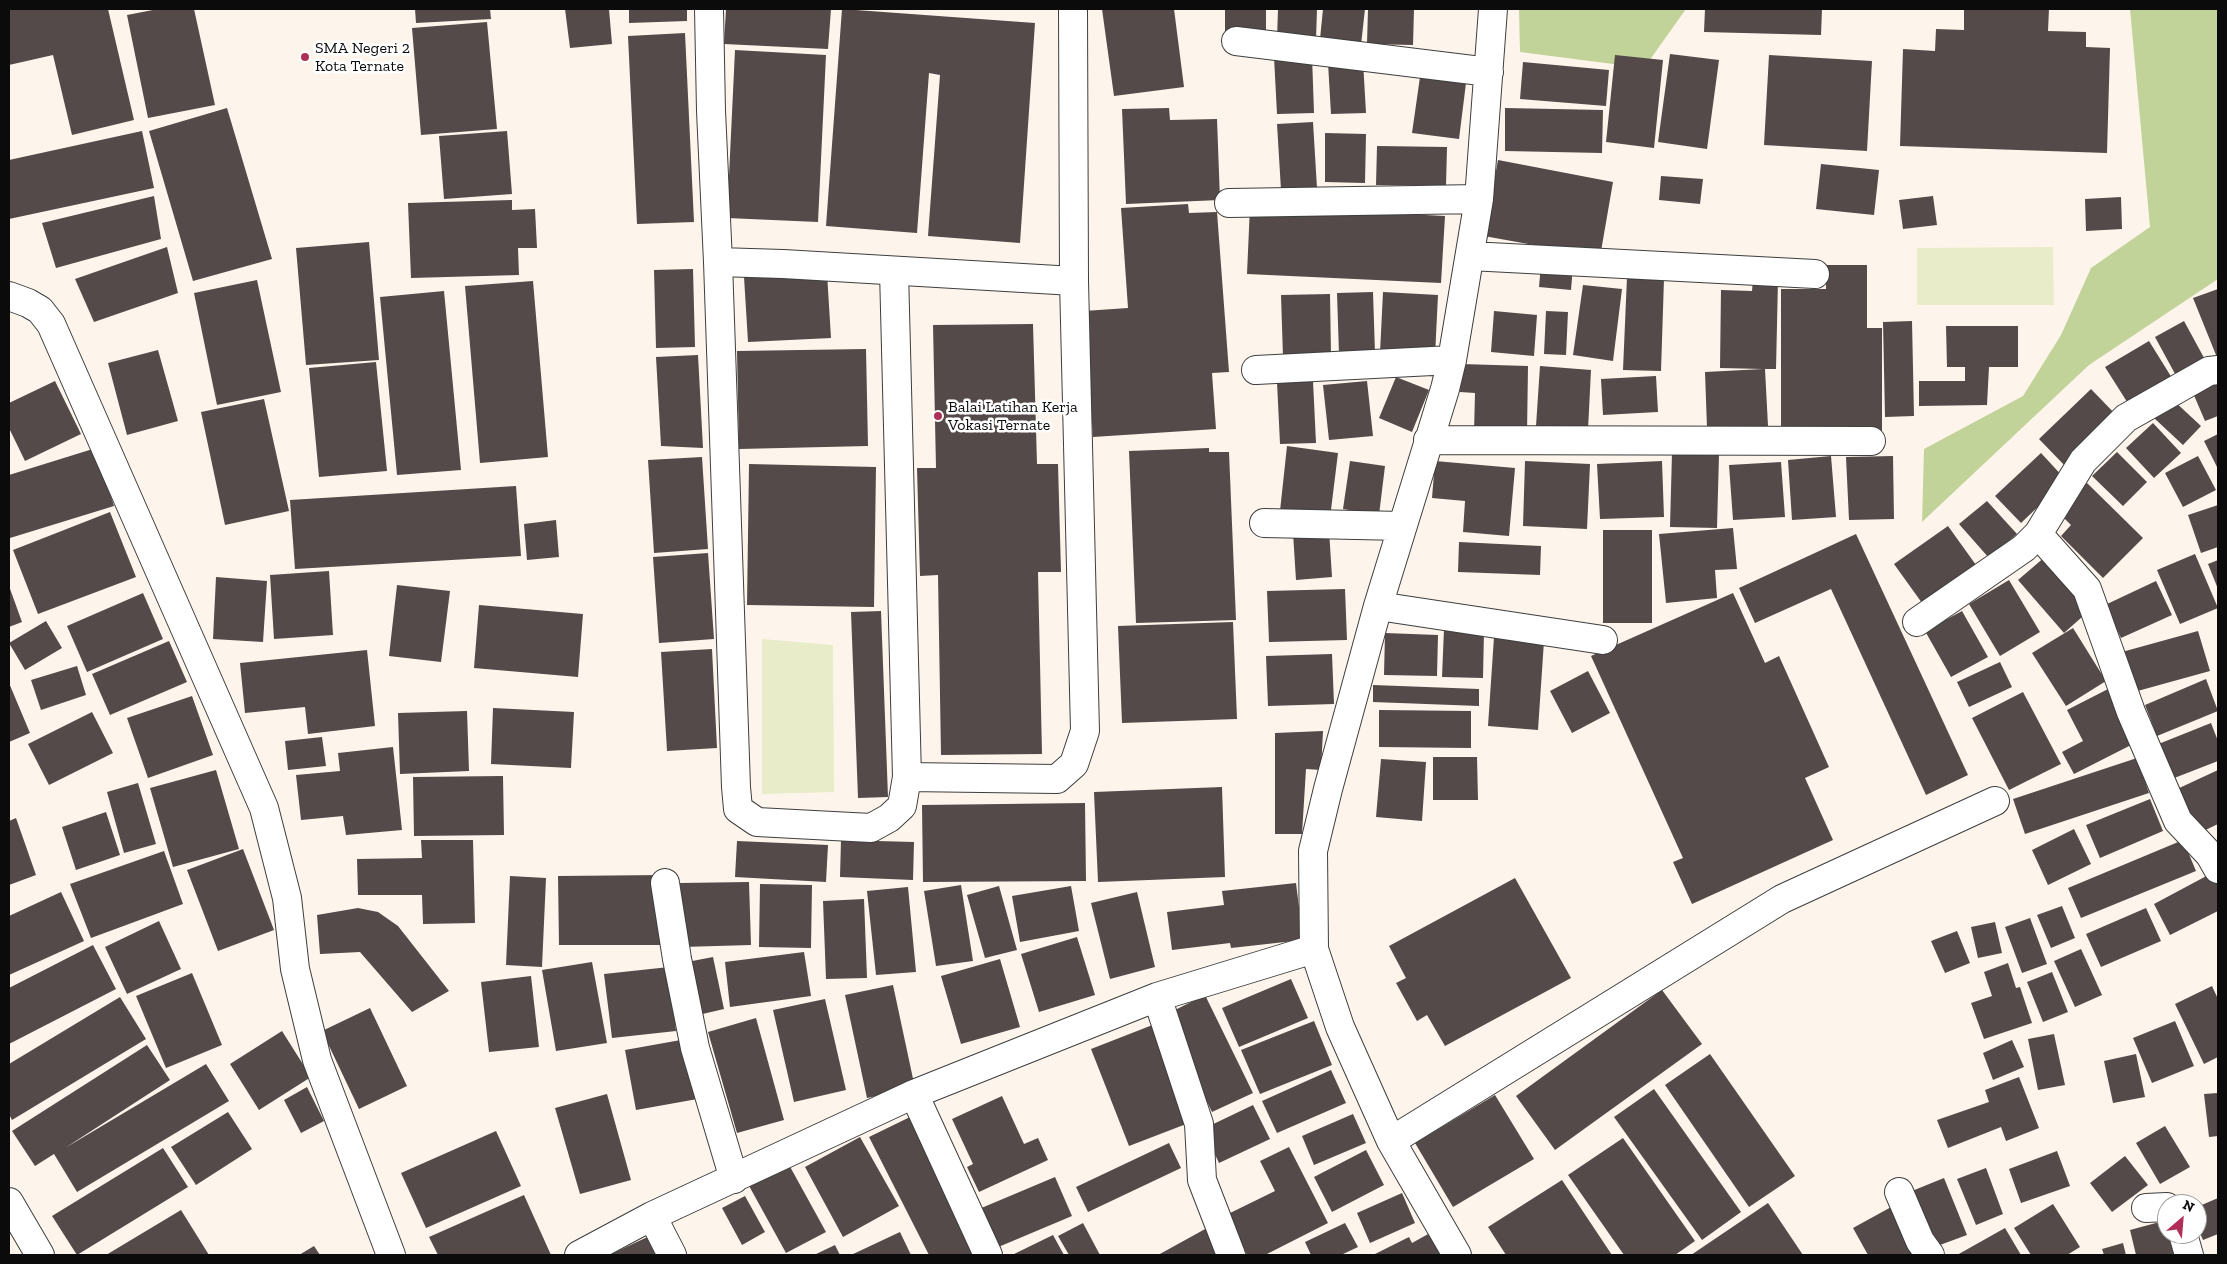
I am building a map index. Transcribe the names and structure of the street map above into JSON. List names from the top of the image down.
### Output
{
  "places": ["SMA Negeri 2 Kota Ternate", "Balai Latihan Kerja Vokasi Ternate"],
  "north": "top right"
}
